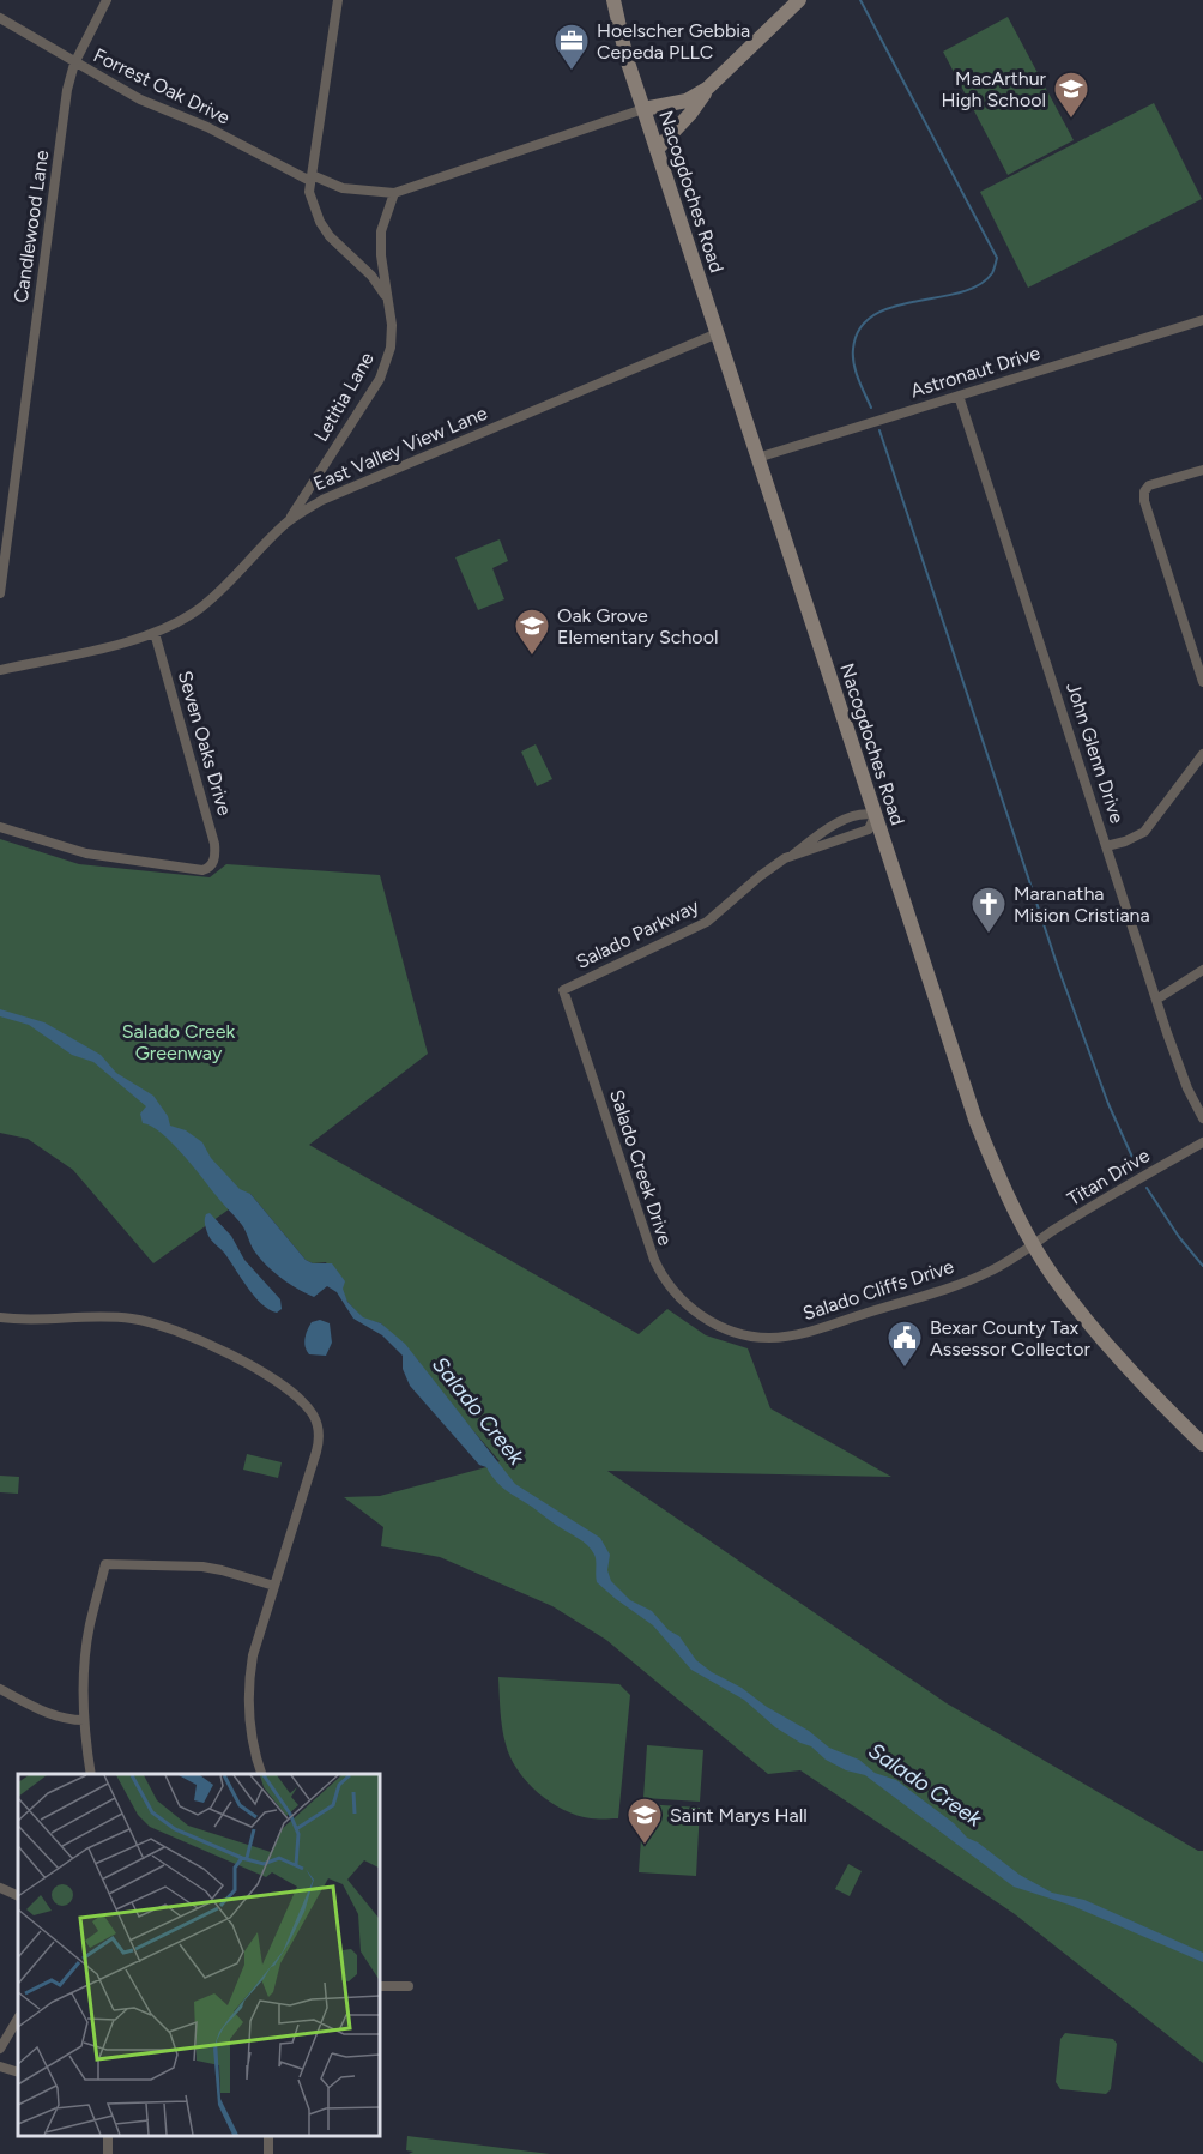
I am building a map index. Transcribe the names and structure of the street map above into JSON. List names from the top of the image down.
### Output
{
  "streets": {
    "main road": ["Nacogdoches Road"],
    "street": [
      "Forrest Oak Drive",
      "Candlewood Lane",
      "Astronaut Drive",
      "Letitia Lane",
      "East Valley View Lane",
      "Seven Oaks Drive",
      "John Glenn Drive",
      "Salado Parkway",
      "Salado Creek Drive",
      "Titan Drive",
      "Salado Cliffs Drive"
    ]
  },
  "crossings": [
    ["Forrest Oak Drive", "Candlewood Lane"],
    ["Forrest Oak Drive", "Letitia Lane"],
    ["Nacogdoches Road", "Astronaut Drive"],
    ["Nacogdoches Road", "East Valley View Lane"],
    ["Nacogdoches Road", "Salado Parkway"],
    ["Nacogdoches Road", "Titan Drive"],
    ["Nacogdoches Road", "Salado Cliffs Drive"],
    ["Astronaut Drive", "John Glenn Drive"],
    ["Letitia Lane", "East Valley View Lane"],
    ["East Valley View Lane", "Seven Oaks Drive"],
    ["Salado Parkway", "Salado Creek Drive"],
    ["Salado Creek Drive", "Salado Cliffs Drive"],
    ["Titan Drive", "Salado Cliffs Drive"]
  ],
  "water": ["Salado Creek"],
  "parks": ["Salado Creek Greenway"],
  "places": {
    "office": ["Hoelscher Gebbia Cepeda PLLC"],
    "school or university": ["MacArthur High School", "Oak Grove Elementary School", "Saint Marys Hall"],
    "church": ["Maranatha Mision Cristiana"],
    "public building": ["Bexar County Tax Assessor Collector"]
  }
}
